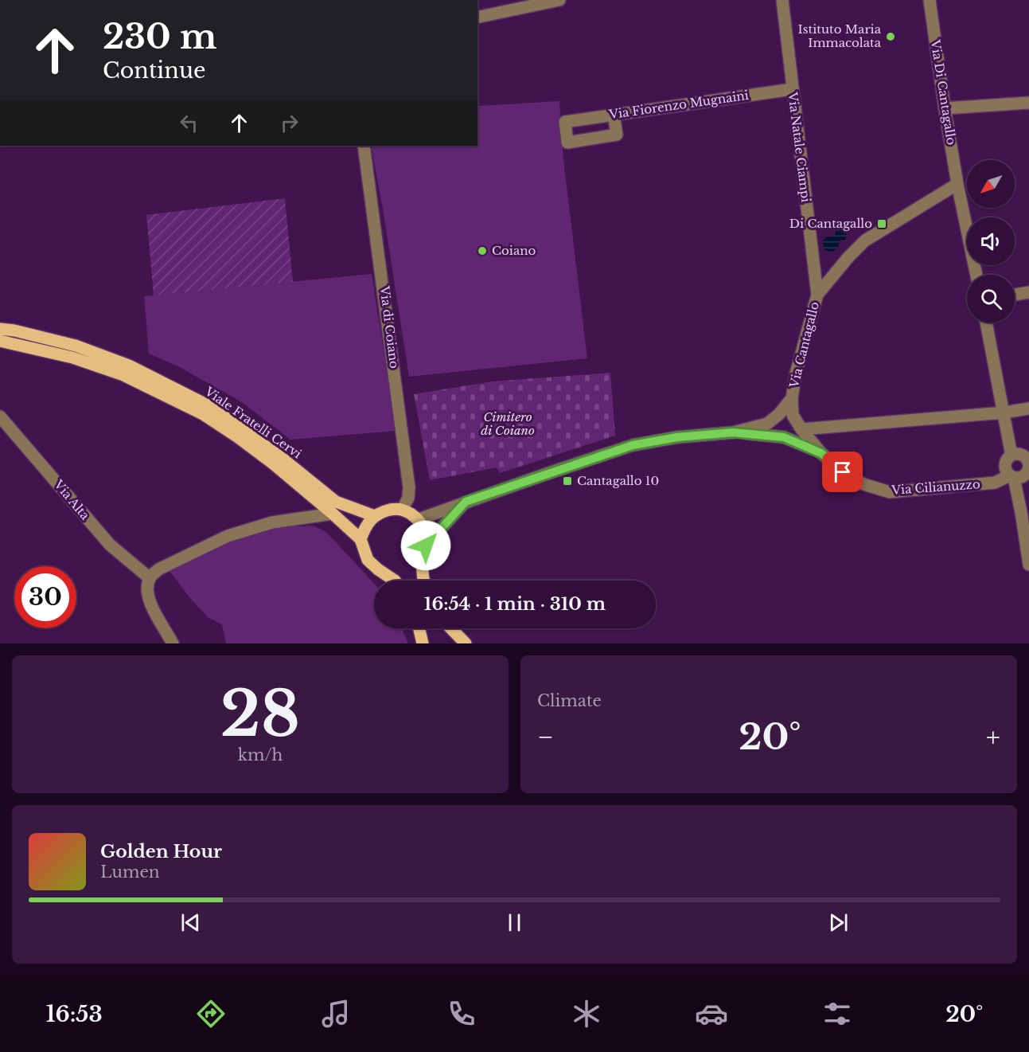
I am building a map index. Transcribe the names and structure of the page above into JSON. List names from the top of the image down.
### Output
{
  "streets": {
    "main road": ["Viale Fratelli Cervi"],
    "street": [
      "Via Di Cantagallo",
      "Via Fiorenzo Mugnaini",
      "Via Natale Ciampi",
      "Via di Coiano",
      "Via Cantagallo",
      "Via Cilianuzzo",
      "Via Alta"
    ]
  },
  "crossings": [
    ["Via Di Cantagallo", "Via Cantagallo"],
    ["Via Fiorenzo Mugnaini", "Via Natale Ciampi"],
    ["Via Natale Ciampi", "Via Cantagallo"],
    ["Via Cantagallo", "Via Cilianuzzo"]
  ],
  "parks": ["Cimitero di Coiano"],
  "places": {
    "other": ["Istituto Maria Immacolata", "Coiano"],
    "transit": ["Di Cantagallo", "Cantagallo 10"]
  },
  "north": "bottom left",
  "page": {
    "turn": ["230 m", "Continue"],
    "limit": "30",
    "trip": "16:54 · 1 min · 310 m",
    "tile": [
      ["28", "km/h"],
      "Climate"
    ],
    "heat": ["−", "20°", "+"],
    "song": ["Golden Hour", "Lumen"],
    "tabs": ["16:53", "20°"]
  }
}
